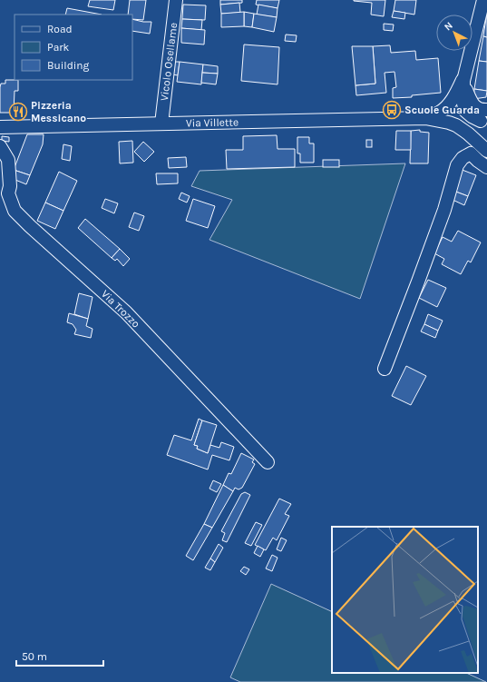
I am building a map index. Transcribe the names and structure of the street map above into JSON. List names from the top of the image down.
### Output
{
  "streets": {
    "street": ["Vicolo Osellame", "Via Villette", "Via Trozzo"]
  },
  "crossings": [
    ["Vicolo Osellame", "Via Villette"]
  ],
  "places": {
    "bus stop": ["Scuole Guarda"],
    "restaurant": ["Pizzeria Messicano"]
  },
  "legend": ["Road", "Park", "Building"],
  "scale_bar": "50 m",
  "north": "top left"
}
